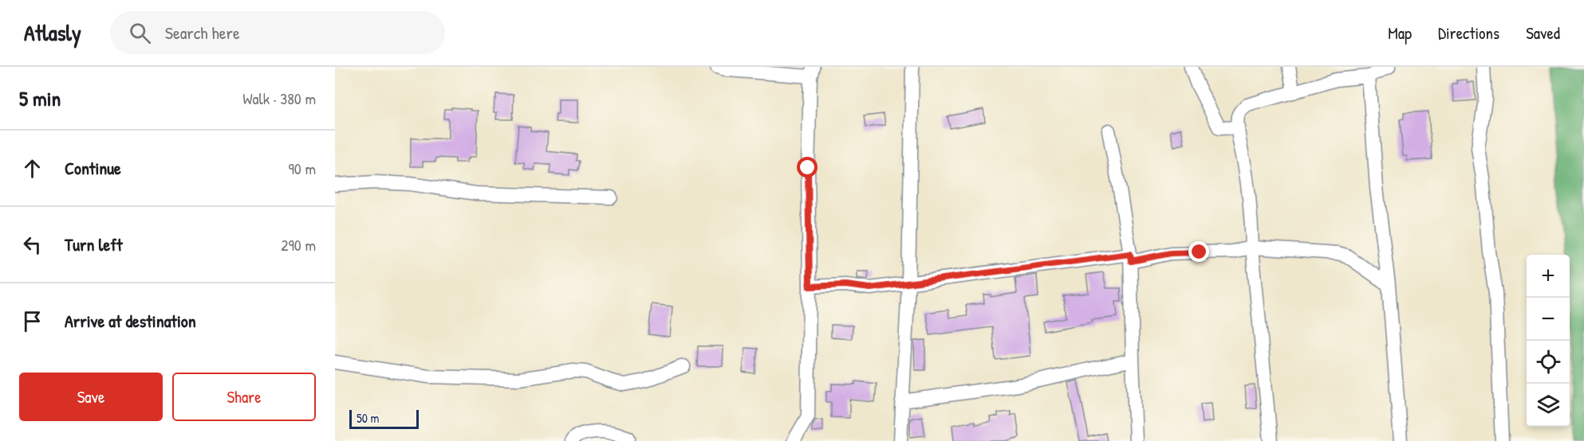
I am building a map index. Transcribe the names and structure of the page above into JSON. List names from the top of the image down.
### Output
{
  "scale_bar": "50 m",
  "page": {
    "header": "Atlasly",
    "search": "Search here",
    "nav": ["Map", "Directions", "Saved"],
    "heading": ["5 min", "Walk · 380 m"],
    "list": [
      ["Continue", "90 m"],
      ["Turn left", "290 m"],
      "Arrive at destination"
    ],
    "map_buttons": ["+", "−"],
    "buttons": ["Save", "Share"],
    "scale": "50 m"
  }
}
